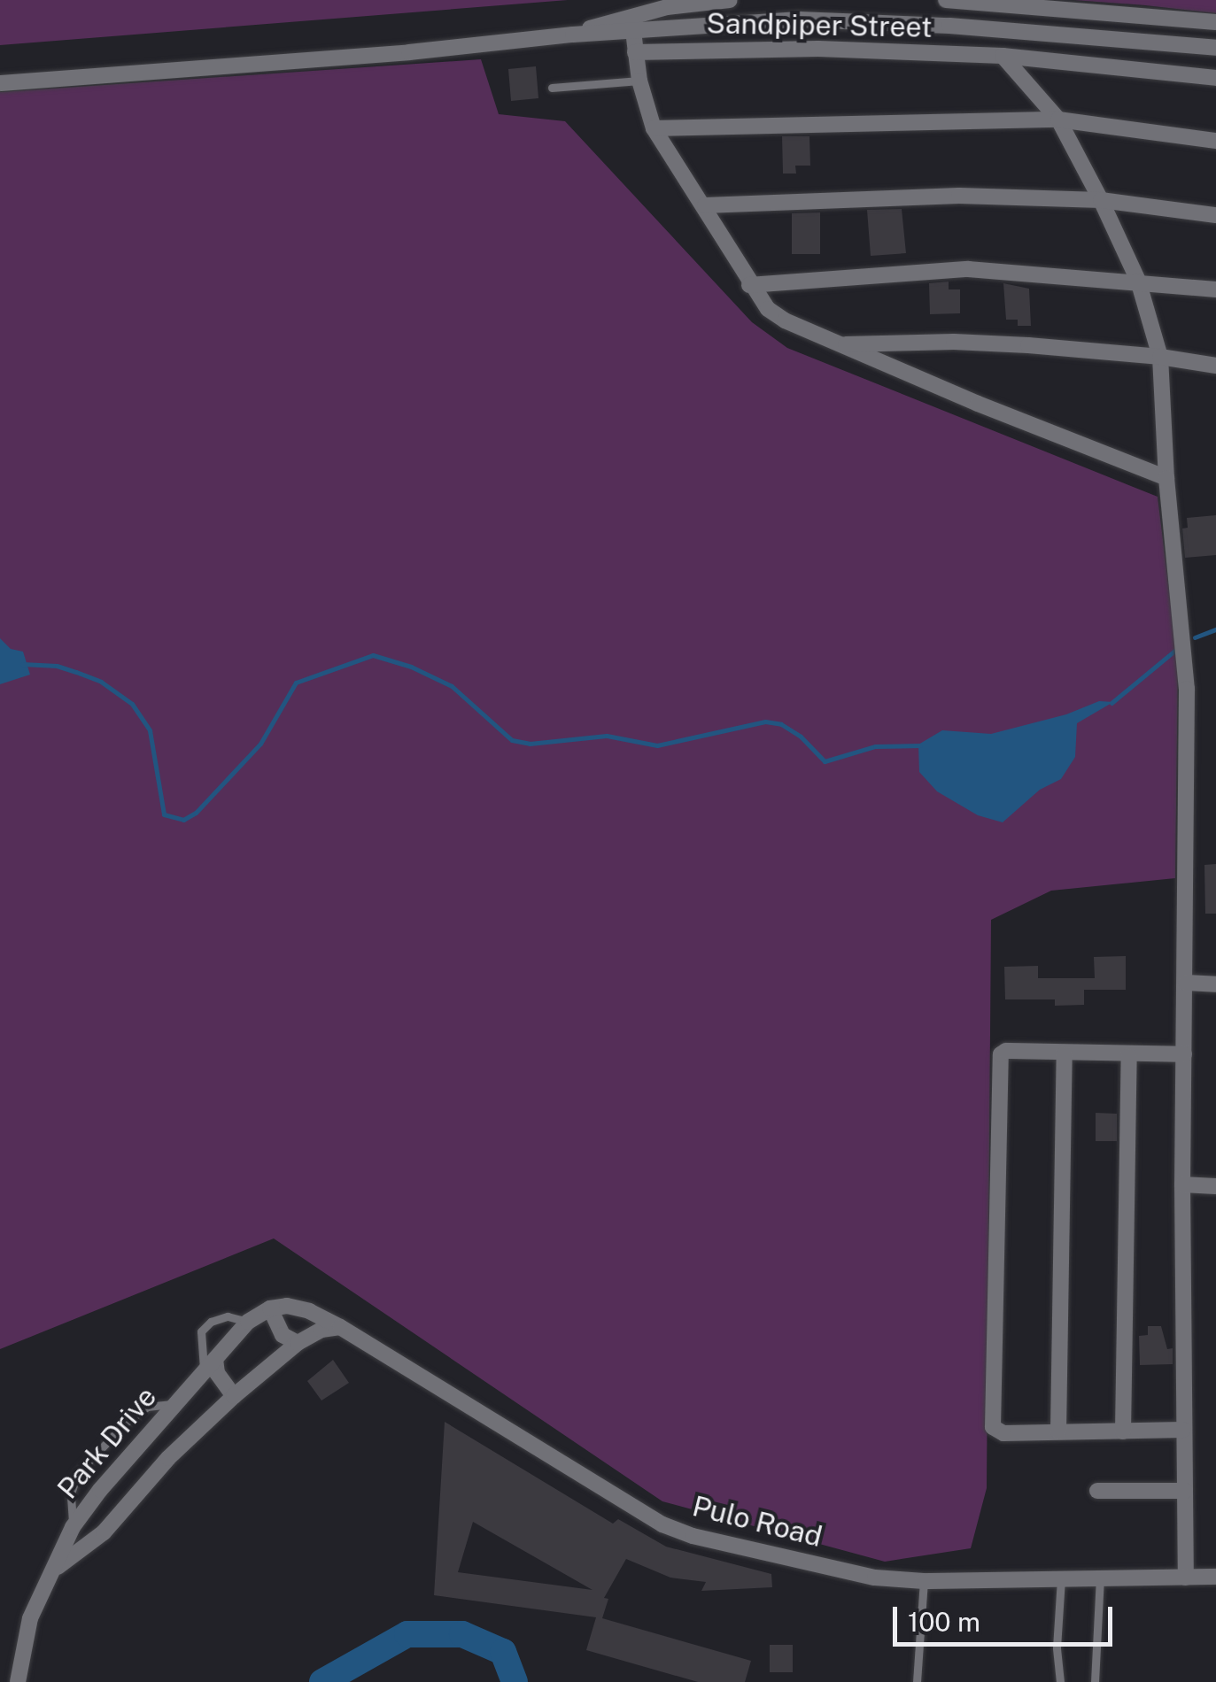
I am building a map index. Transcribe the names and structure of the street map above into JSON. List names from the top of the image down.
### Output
{
  "streets": {
    "street": ["Sandpiper Street", "Park Drive", "Pulo Road"]
  },
  "crossings": [
    ["Park Drive", "Pulo Road"]
  ],
  "scale_bar": "100 m"
}
